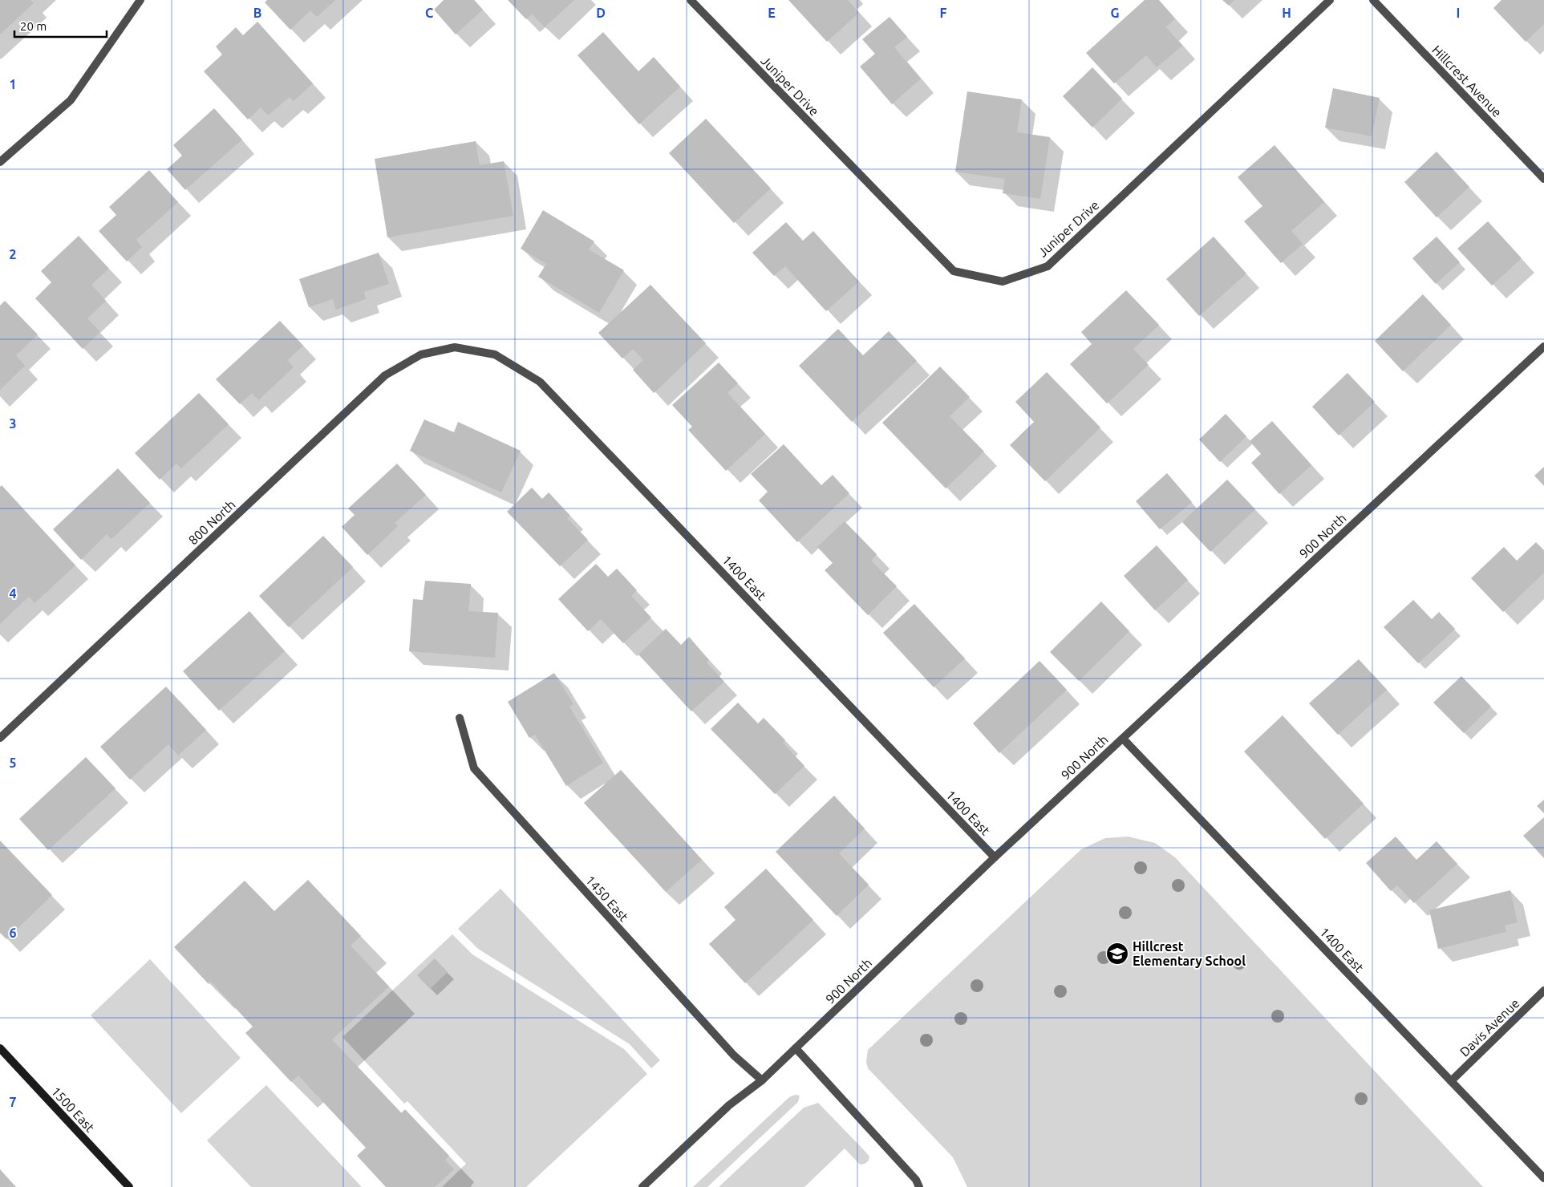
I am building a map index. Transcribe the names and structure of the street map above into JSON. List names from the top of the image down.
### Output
{
  "streets": {
    "street": [
      "Hillcrest Avenue",
      "Juniper Drive",
      "800 North",
      "900 North",
      "1400 East",
      "1450 East",
      "Davis Avenue",
      "1500 East"
    ]
  },
  "crossings": [
    ["800 North", "1400 East"],
    ["900 North", "1400 East"],
    ["900 North", "1450 East"],
    ["1400 East", "Davis Avenue"]
  ],
  "places": {
    "school or university": ["Hillcrest Elementary School"]
  },
  "scale_bar": "20 m",
  "grid": {
    "columns": [
      "B",
      "C",
      "D",
      "E",
      "F",
      "G",
      "H",
      "I"
    ],
    "rows": [
      "1",
      "2",
      "3",
      "4",
      "5",
      "6",
      "7"
    ]
  }
}
